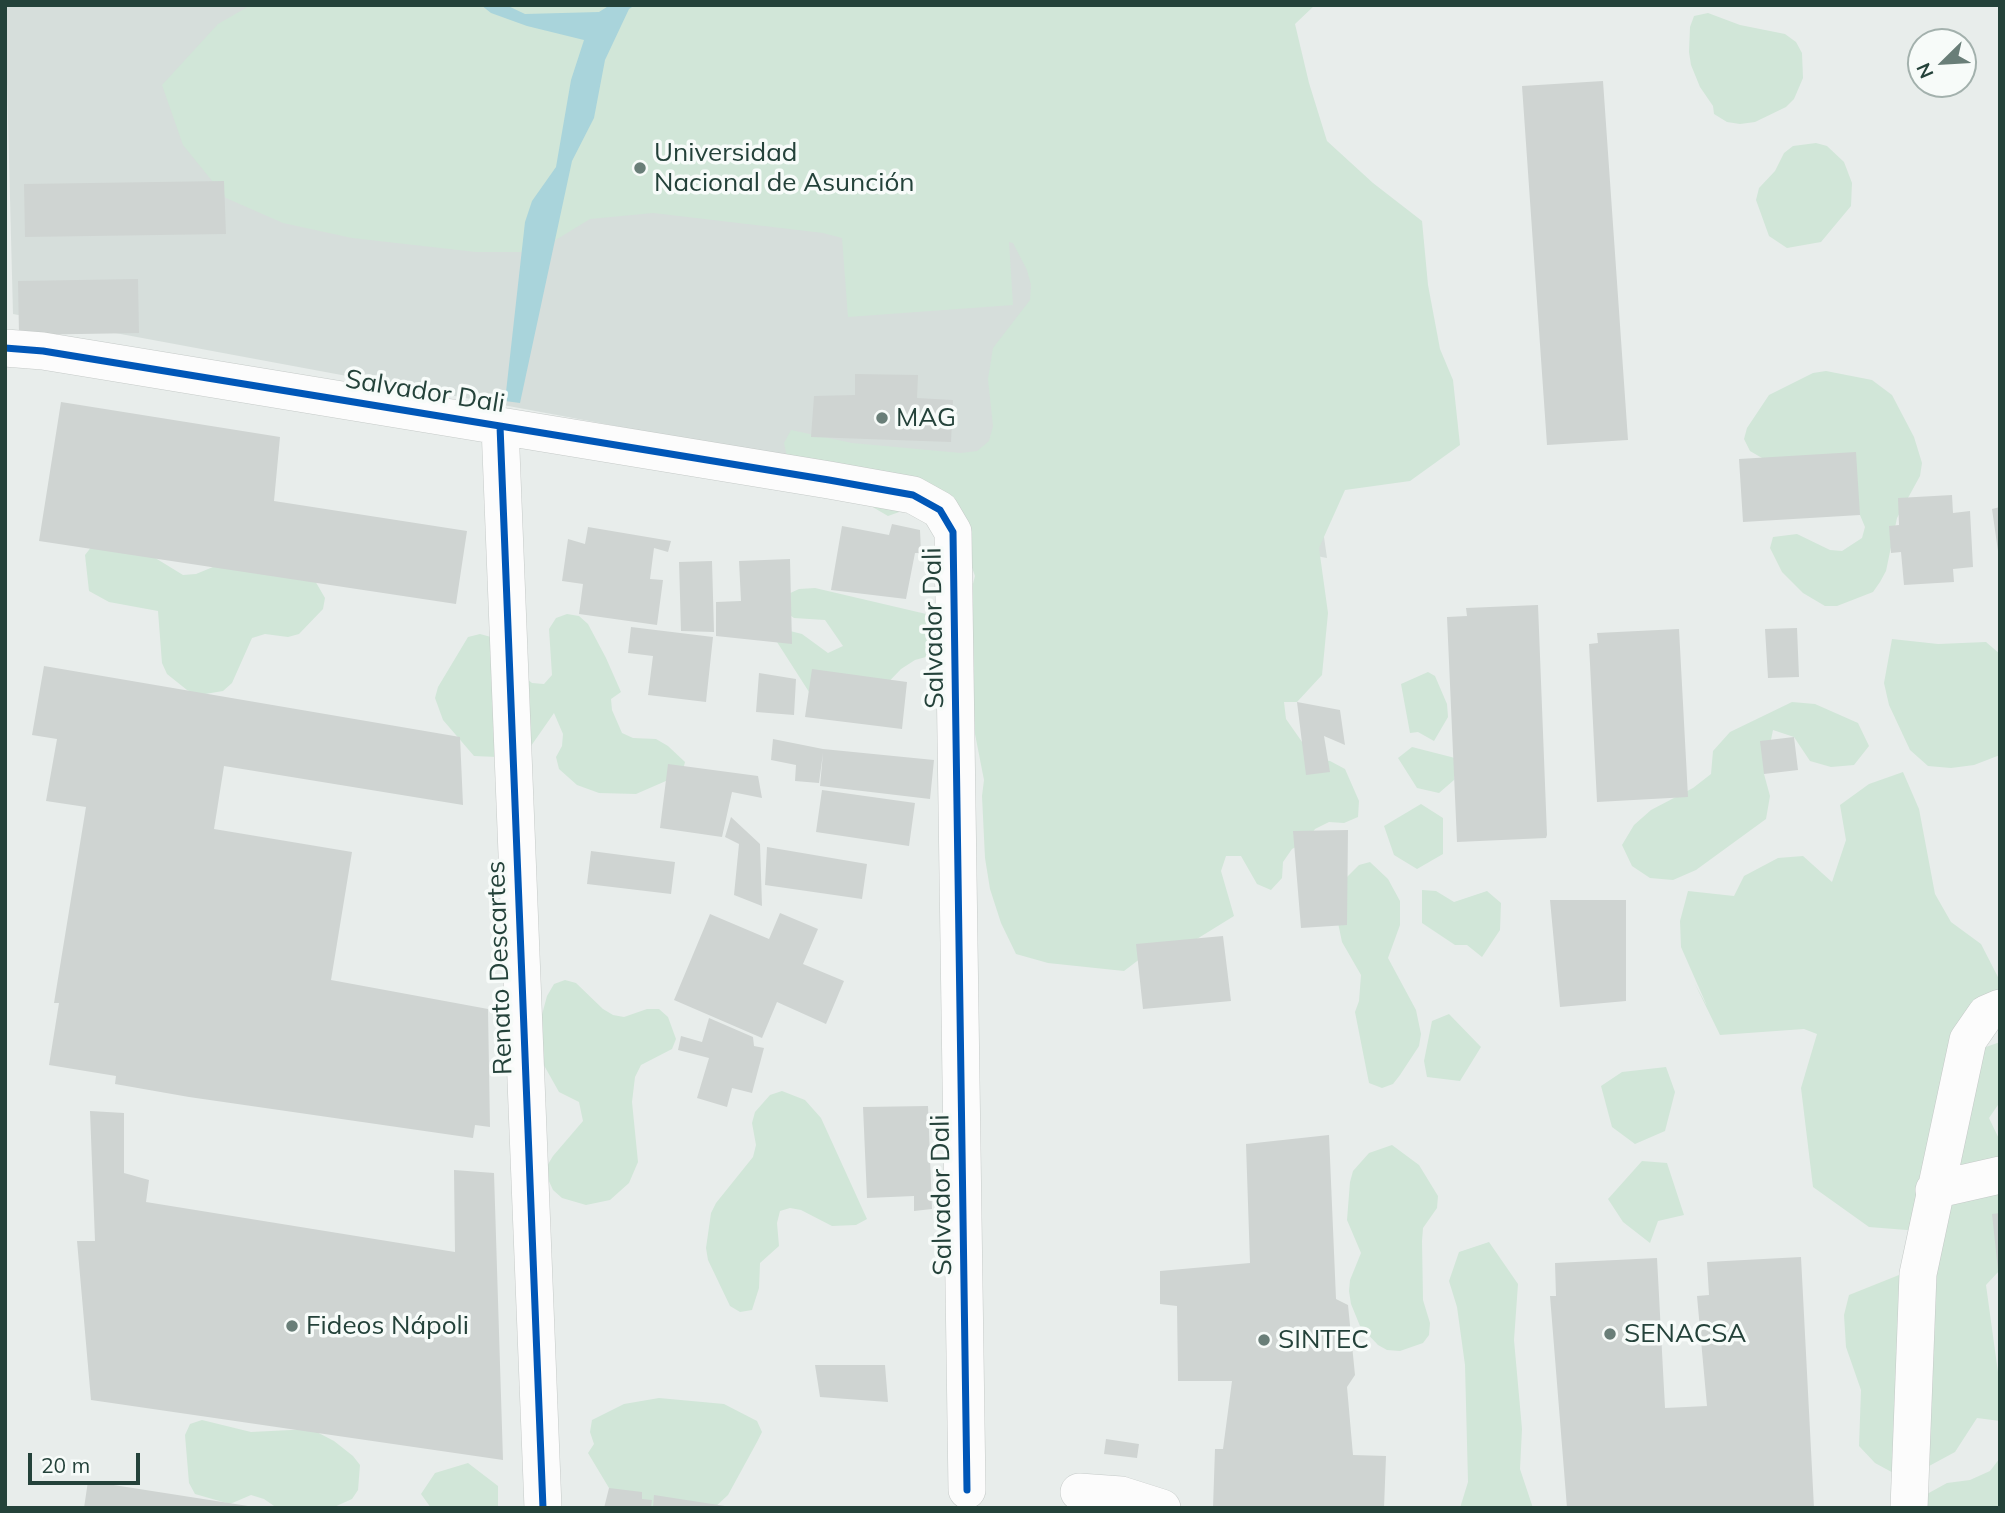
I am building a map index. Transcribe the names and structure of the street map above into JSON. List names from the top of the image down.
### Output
{
  "streets": {
    "street": ["Salvador Dali", "Renato Descartes"]
  },
  "crossings": [
    ["Salvador Dali", "Renato Descartes"]
  ],
  "places": [
    "Universidad Nacional de Asunción",
    "MAG",
    "Fideos Nápoli",
    "SENACSA",
    "SINTEC"
  ],
  "scale_bar": "20 m",
  "north": "bottom left"
}
